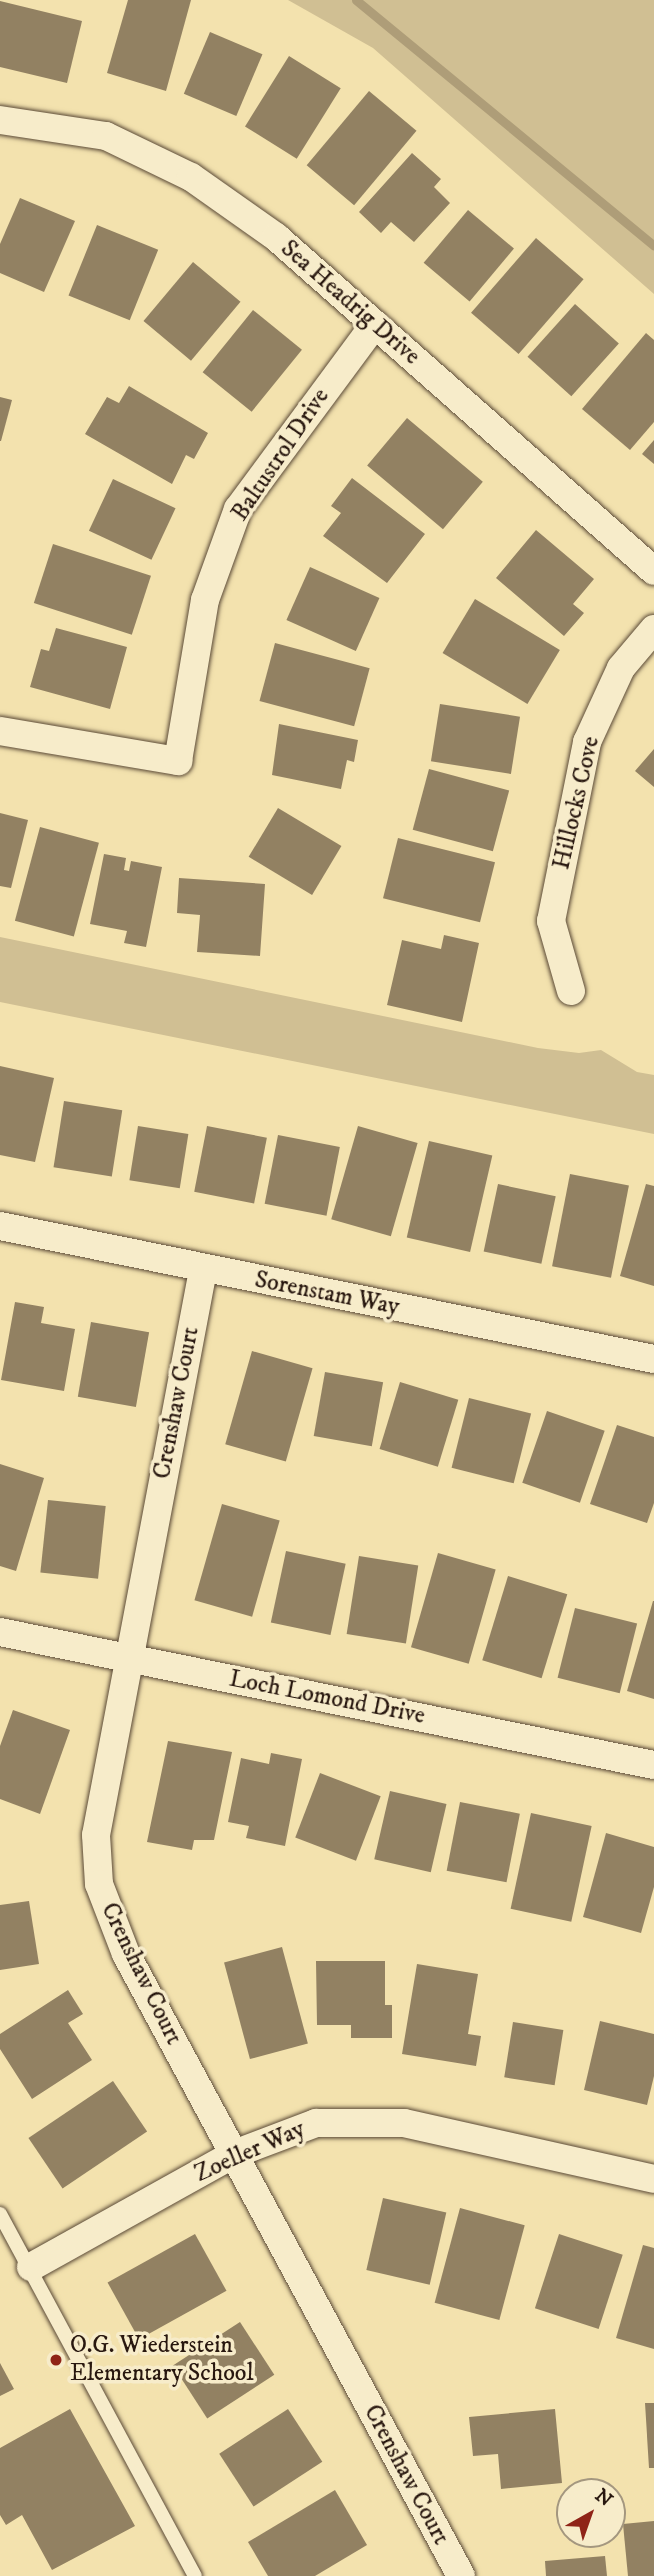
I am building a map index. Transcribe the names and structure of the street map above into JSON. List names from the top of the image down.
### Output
{
  "streets": {
    "street": [
      "Sea Headrig Drive",
      "Baltustrol Drive",
      "Hillocks Cove",
      "Sorenstam Way",
      "Crenshaw Court",
      "Loch Lomond Drive",
      "Zoeller Way"
    ]
  },
  "crossings": [
    ["Sea Headrig Drive", "Baltustrol Drive"],
    ["Sorenstam Way", "Crenshaw Court"],
    ["Crenshaw Court", "Loch Lomond Drive"],
    ["Crenshaw Court", "Zoeller Way"]
  ],
  "places": ["O.G. Wiederstein Elementary School"],
  "north": "top right"
}
